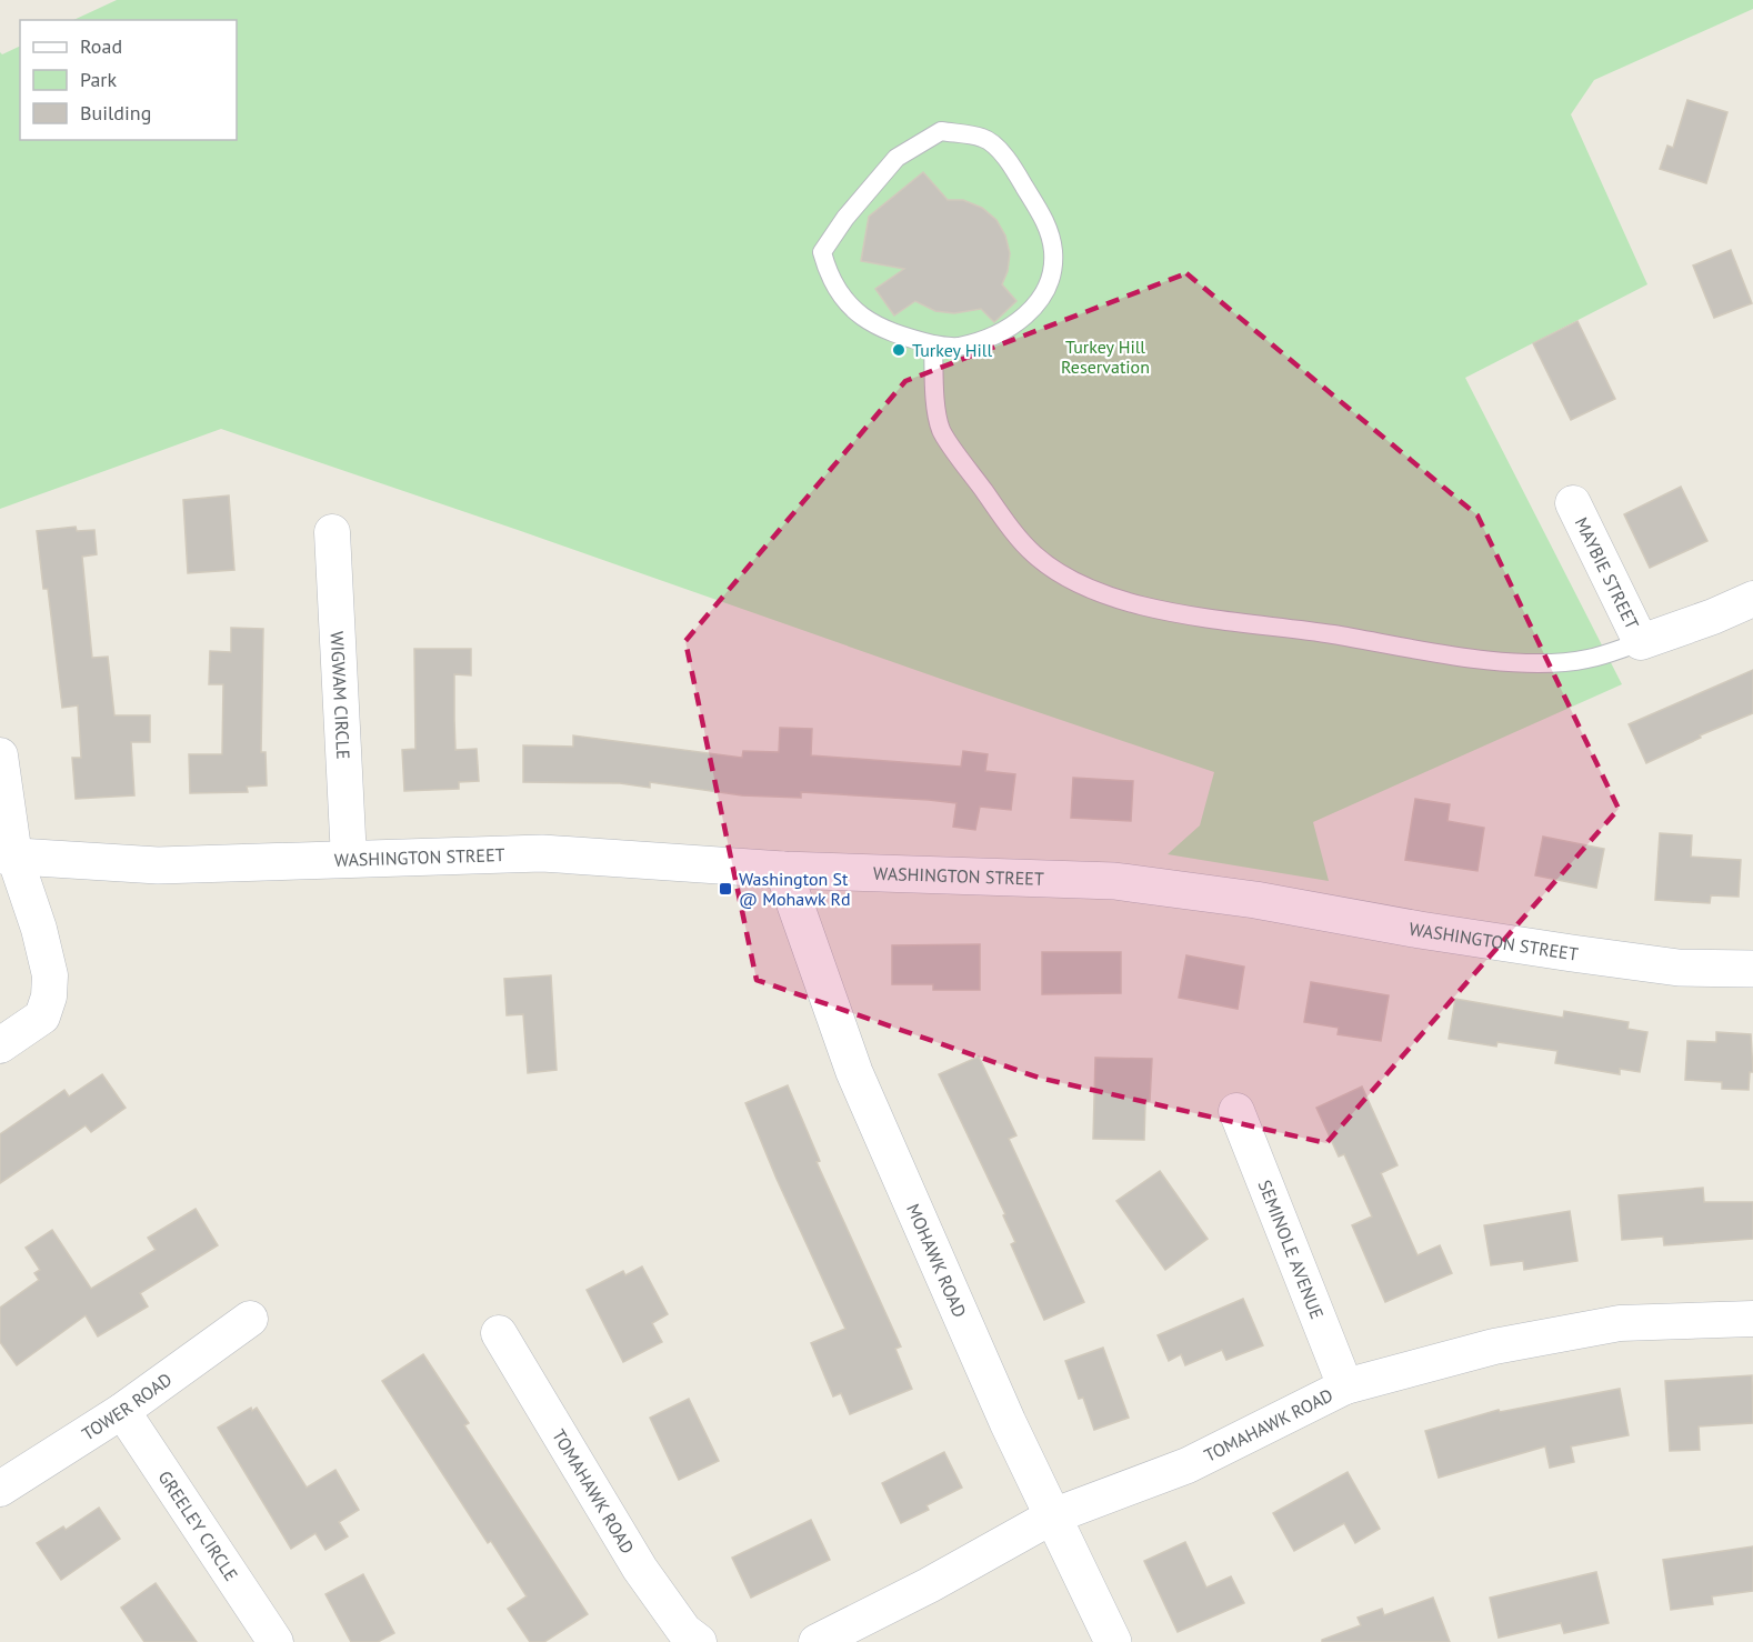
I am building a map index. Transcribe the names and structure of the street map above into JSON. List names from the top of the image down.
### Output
{
  "streets": {
    "street": [
      "MAYBIE STREET",
      "WIGWAM CIRCLE",
      "WASHINGTON STREET",
      "SEMINOLE AVENUE",
      "MOHAWK ROAD",
      "TOWER ROAD",
      "TOMAHAWK ROAD",
      "GREELEY CIRCLE"
    ]
  },
  "crossings": [
    ["WIGWAM CIRCLE", "WASHINGTON STREET"],
    ["WASHINGTON STREET", "MOHAWK ROAD"],
    ["SEMINOLE AVENUE", "TOMAHAWK ROAD"],
    ["MOHAWK ROAD", "TOMAHAWK ROAD"],
    ["TOWER ROAD", "GREELEY CIRCLE"]
  ],
  "parks": ["Turkey Hill Reservation"],
  "places": {
    "other": ["Turkey Hill"],
    "transit": ["Washington St @ Mohawk Rd"]
  },
  "legend": ["Road", "Park", "Building"]
}
